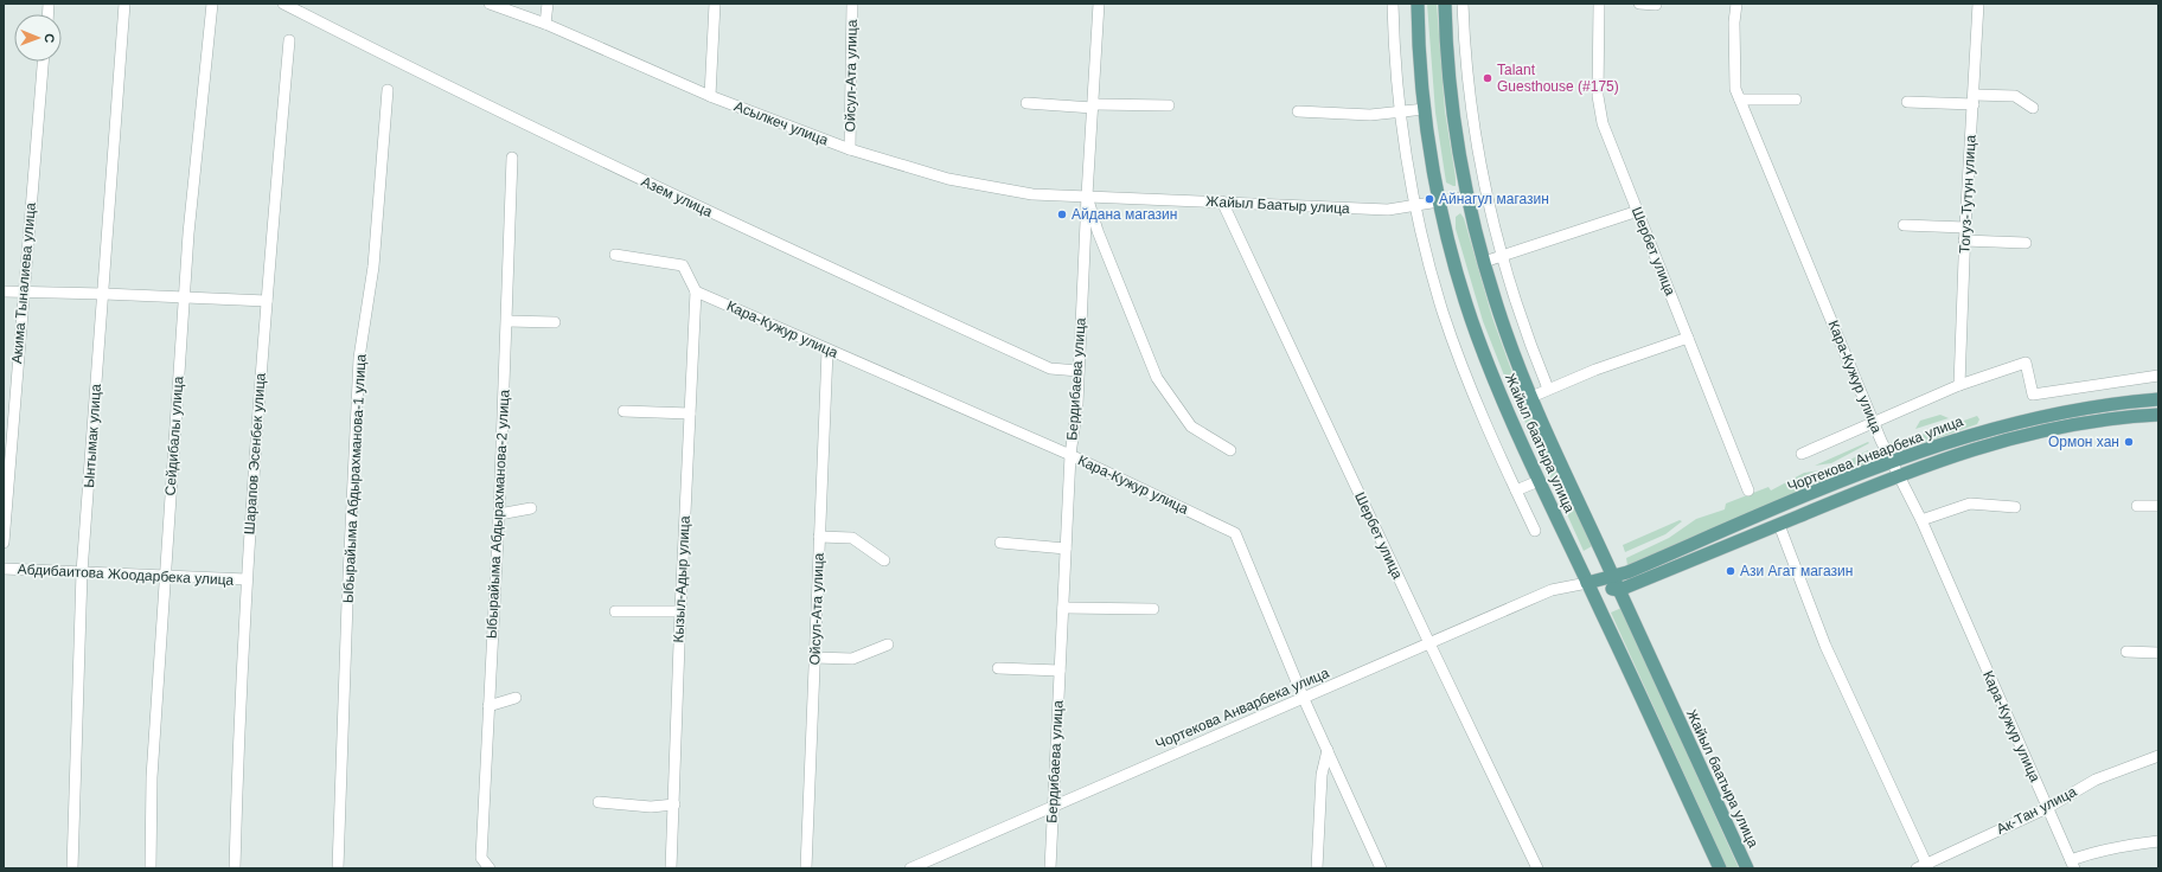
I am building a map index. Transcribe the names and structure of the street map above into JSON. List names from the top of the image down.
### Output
{
  "streets": {
    "main road": ["Жайыл баатыра улица", "Чортекова Анварбека улица"],
    "street": [
      "Ойсул-Ата улица",
      "Асылкеч улица",
      "Тогуз-Тутун улица",
      "Азем улица",
      "Жайыл Баатыр улица",
      "Шербет улица",
      "Акима Тыналиева улица",
      "Кара-Кужур улица",
      "Бердибаева улица",
      "Ынтымак улица",
      "Сейдибалы улица",
      "Шарапов Эсенбек улица",
      "Ыбырайыма Абдырахманова-1 улица",
      "Ыбырайыма Абдырахманова-2 улица",
      "Абдибаитова Жоодарбека улица",
      "Кызыл-Адыр улица",
      "Ак-Тан улица"
    ]
  },
  "crossings": [
    ["Ойсул-Ата улица", "Асылкеч улица"],
    ["Ойсул-Ата улица", "Кара-Кужур улица"],
    ["Асылкеч улица", "Жайыл Баатыр улица"],
    ["Асылкеч улица", "Бердибаева улица"],
    ["Азем улица", "Бердибаева улица"],
    ["Жайыл Баатыр улица", "Шербет улица"],
    ["Жайыл Баатыр улица", "Бердибаева улица"],
    ["Жайыл Баатыр улица", "Жайыл баатыра улица"],
    ["Шербет улица", "Чортекова Анварбека улица"],
    ["Кара-Кужур улица", "Бердибаева улица"],
    ["Кара-Кужур улица", "Чортекова Анварбека улица"],
    ["Кара-Кужур улица", "Кызыл-Адыр улица"],
    ["Кара-Кужур улица", "Ак-Тан улица"],
    ["Бердибаева улица", "Чортекова Анварбека улица"],
    ["Ынтымак улица", "Абдибаитова Жоодарбека улица"],
    ["Сейдибалы улица", "Абдибаитова Жоодарбека улица"],
    ["Жайыл баатыра улица", "Чортекова Анварбека улица"],
    ["Шарапов Эсенбек улица", "Абдибаитова Жоодарбека улица"]
  ],
  "places": [
    "Talant Guesthouse (#175)",
    "Айнагул магазин",
    "Айдана магазин",
    "Ормон хан",
    "Ази Агат магазин"
  ],
  "north": "right"
}
